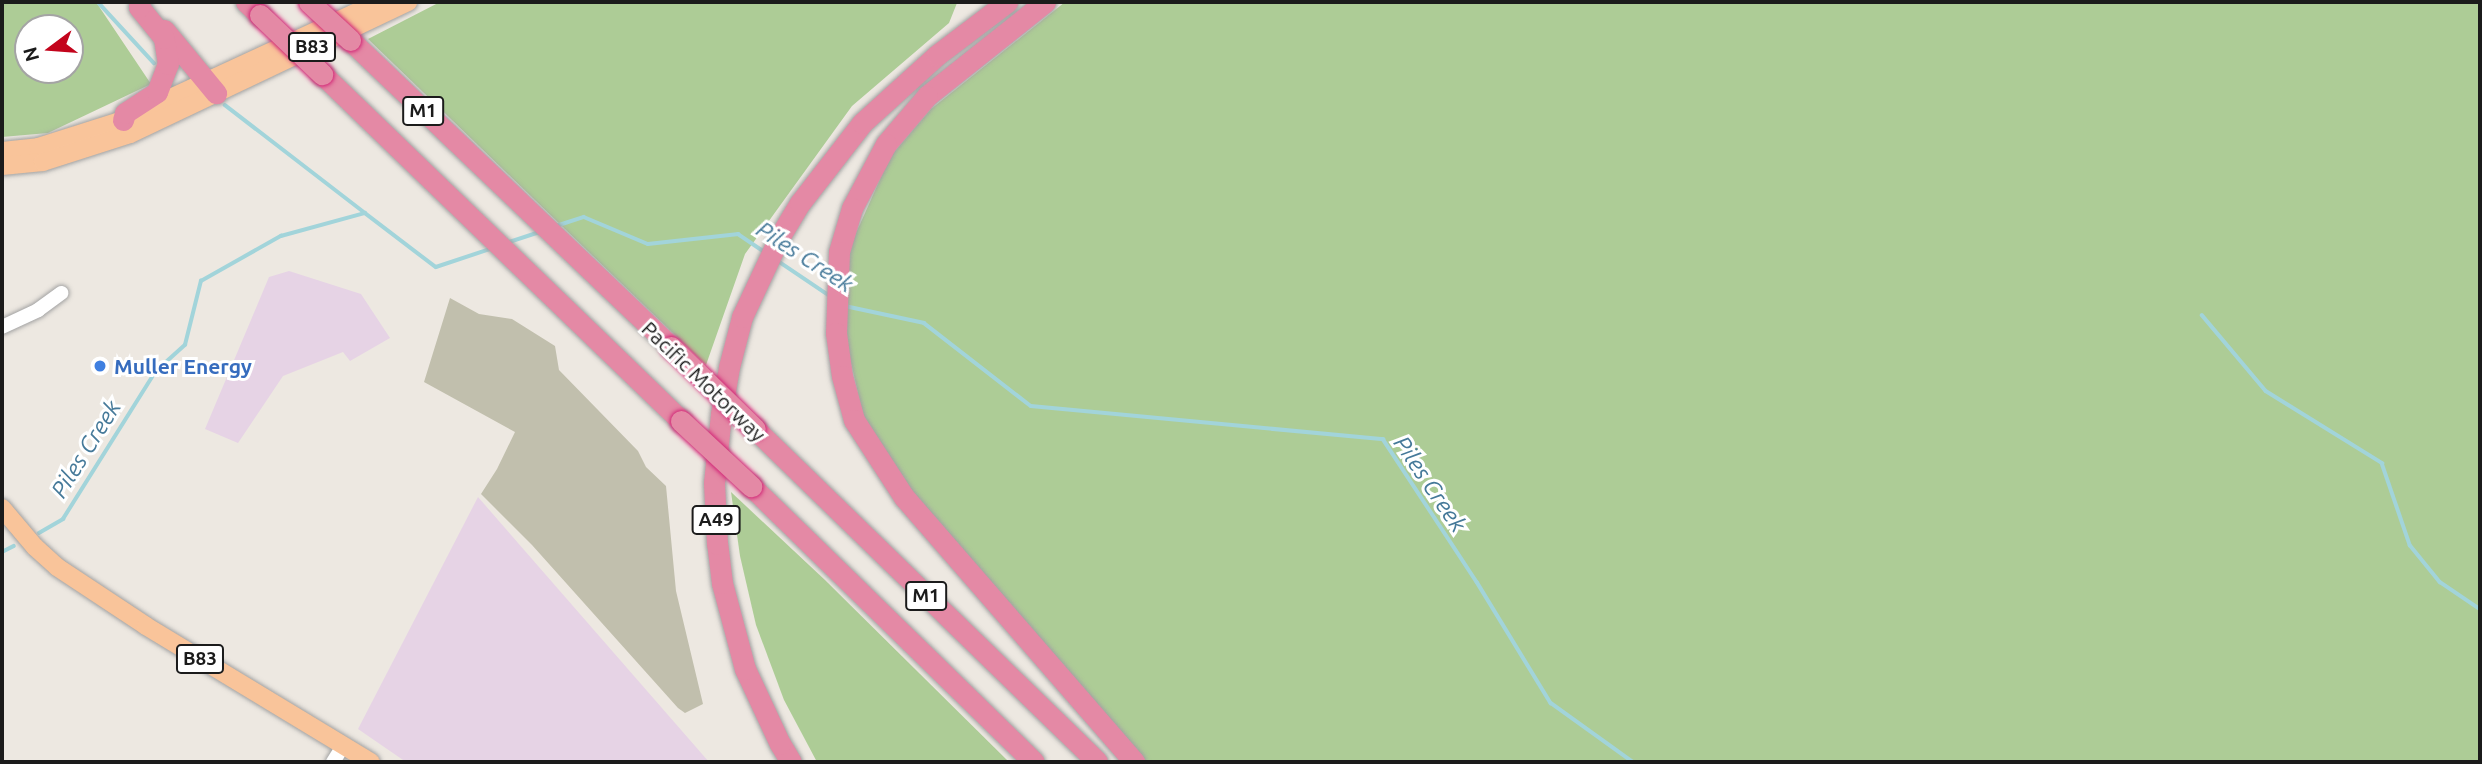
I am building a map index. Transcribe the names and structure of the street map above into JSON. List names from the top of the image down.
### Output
{
  "streets": {
    "highway": ["M1", "Pacific Motorway", "A49"],
    "main road": ["B83"]
  },
  "water": ["Piles Creek"],
  "places": ["Muller Energy"],
  "north": "left"
}
